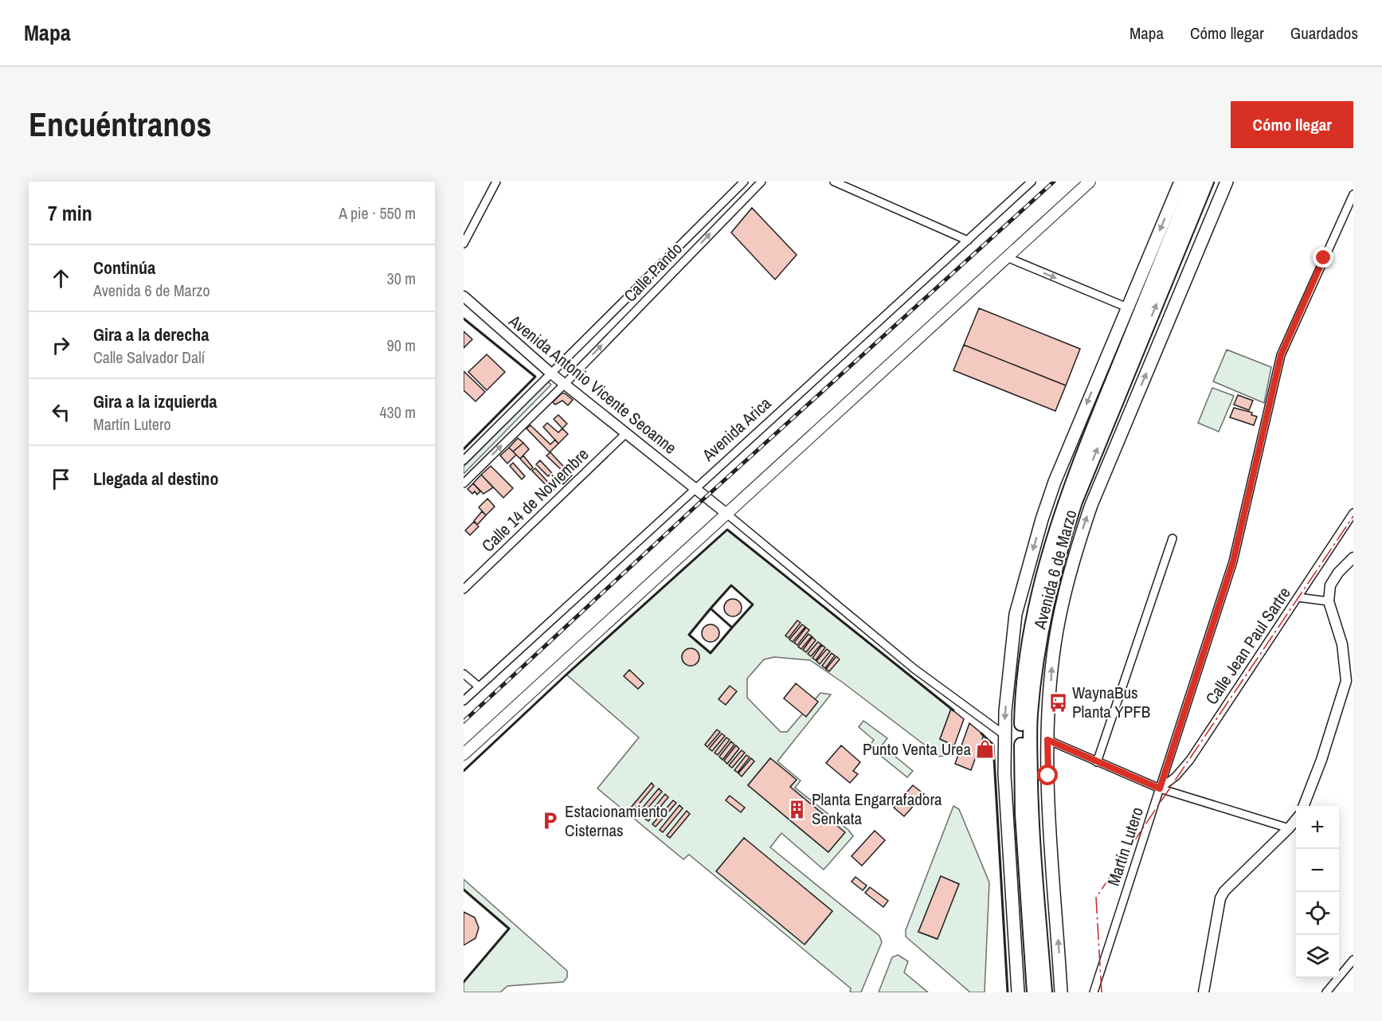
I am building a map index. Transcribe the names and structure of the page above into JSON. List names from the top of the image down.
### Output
{
  "streets": {
    "highway": ["Avenida 6 de Marzo"],
    "street": [
      "Calle Pando",
      "Avenida Antonio Vicente Seoanne",
      "Avenida Arica",
      "Calle 14 de Noviembre",
      "Calle Jean Paul Sartre",
      "Martín Lutero"
    ]
  },
  "crossings": [
    ["Calle Pando", "Avenida Antonio Vicente Seoanne"],
    ["Avenida Antonio Vicente Seoanne", "Avenida Arica"],
    ["Avenida Antonio Vicente Seoanne", "Calle 14 de Noviembre"],
    ["Calle Jean Paul Sartre", "Martín Lutero"]
  ],
  "places": {
    "bus stop": ["WaynaBus Planta YPFB"],
    "shop": ["Punto Venta Urea"],
    "building": ["Planta Engarrafadora Senkata"],
    "parking": ["Estacionamiento Cisternas"]
  },
  "page": {
    "header": "Mapa",
    "nav": ["Mapa", "Cómo llegar", "Guardados"],
    "buttons": "Cómo llegar",
    "title": "Encuéntranos",
    "heading": ["7 min", "A pie · 550 m"],
    "list": [
      ["Continúa", "Avenida 6 de Marzo", "30 m"],
      ["Gira a la derecha", "Calle Salvador Dalí", "90 m"],
      ["Gira a la izquierda", "Martín Lutero", "430 m"],
      "Llegada al destino"
    ],
    "map_buttons": ["+", "−"]
  }
}
